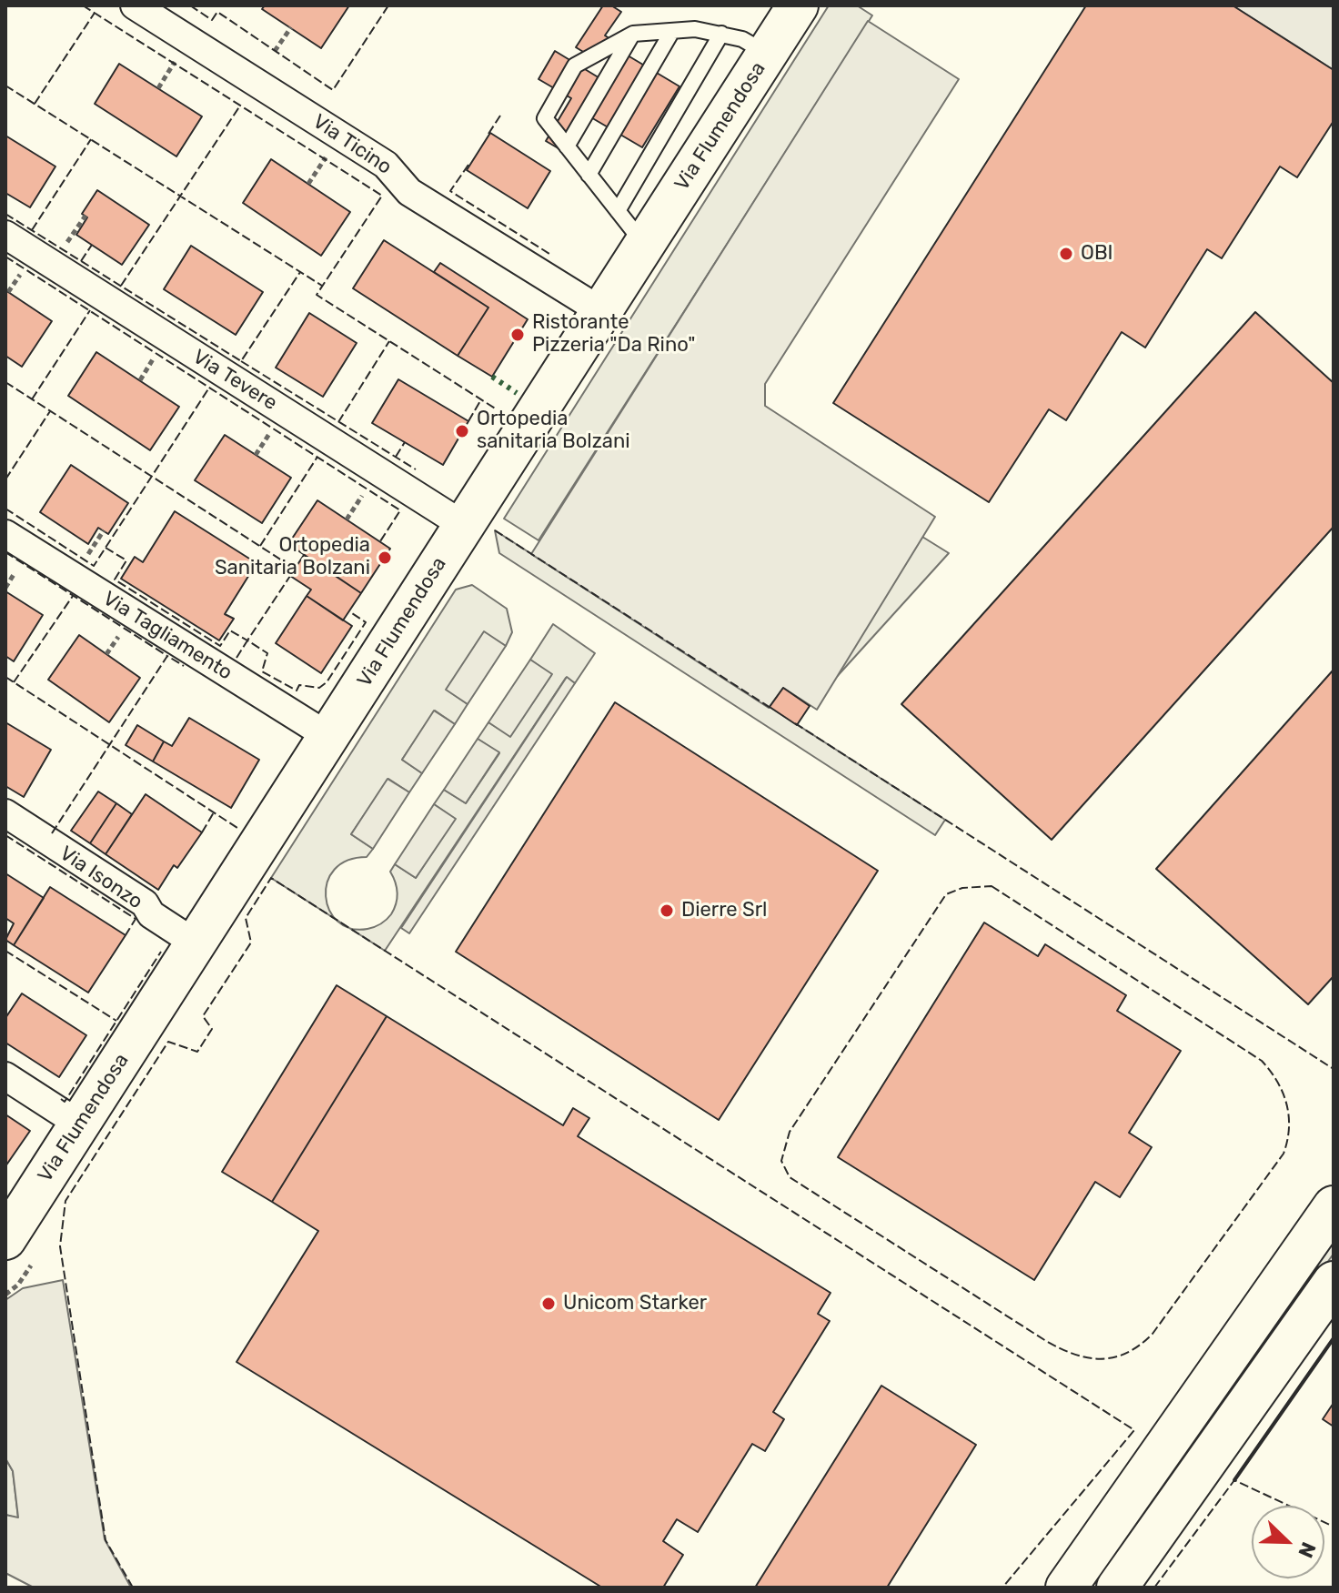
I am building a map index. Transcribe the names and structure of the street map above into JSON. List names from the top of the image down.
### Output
{
  "streets": {
    "street": [
      "Via Flumendosa",
      "Via Ticino",
      "Via Tevere",
      "Via Tagliamento",
      "Via Isonzo"
    ]
  },
  "crossings": [
    ["Via Flumendosa", "Via Ticino"],
    ["Via Flumendosa", "Via Tevere"],
    ["Via Flumendosa", "Via Tagliamento"],
    ["Via Flumendosa", "Via Isonzo"]
  ],
  "places": [
    "OBI",
    "Ristorante Pizzeria \"Da Rino\"",
    "Ortopedia sanitaria Bolzani",
    "Ortopedia Sanitaria Bolzani",
    "Dierre Srl",
    "Unicom Starker"
  ],
  "north": "bottom right"
}
